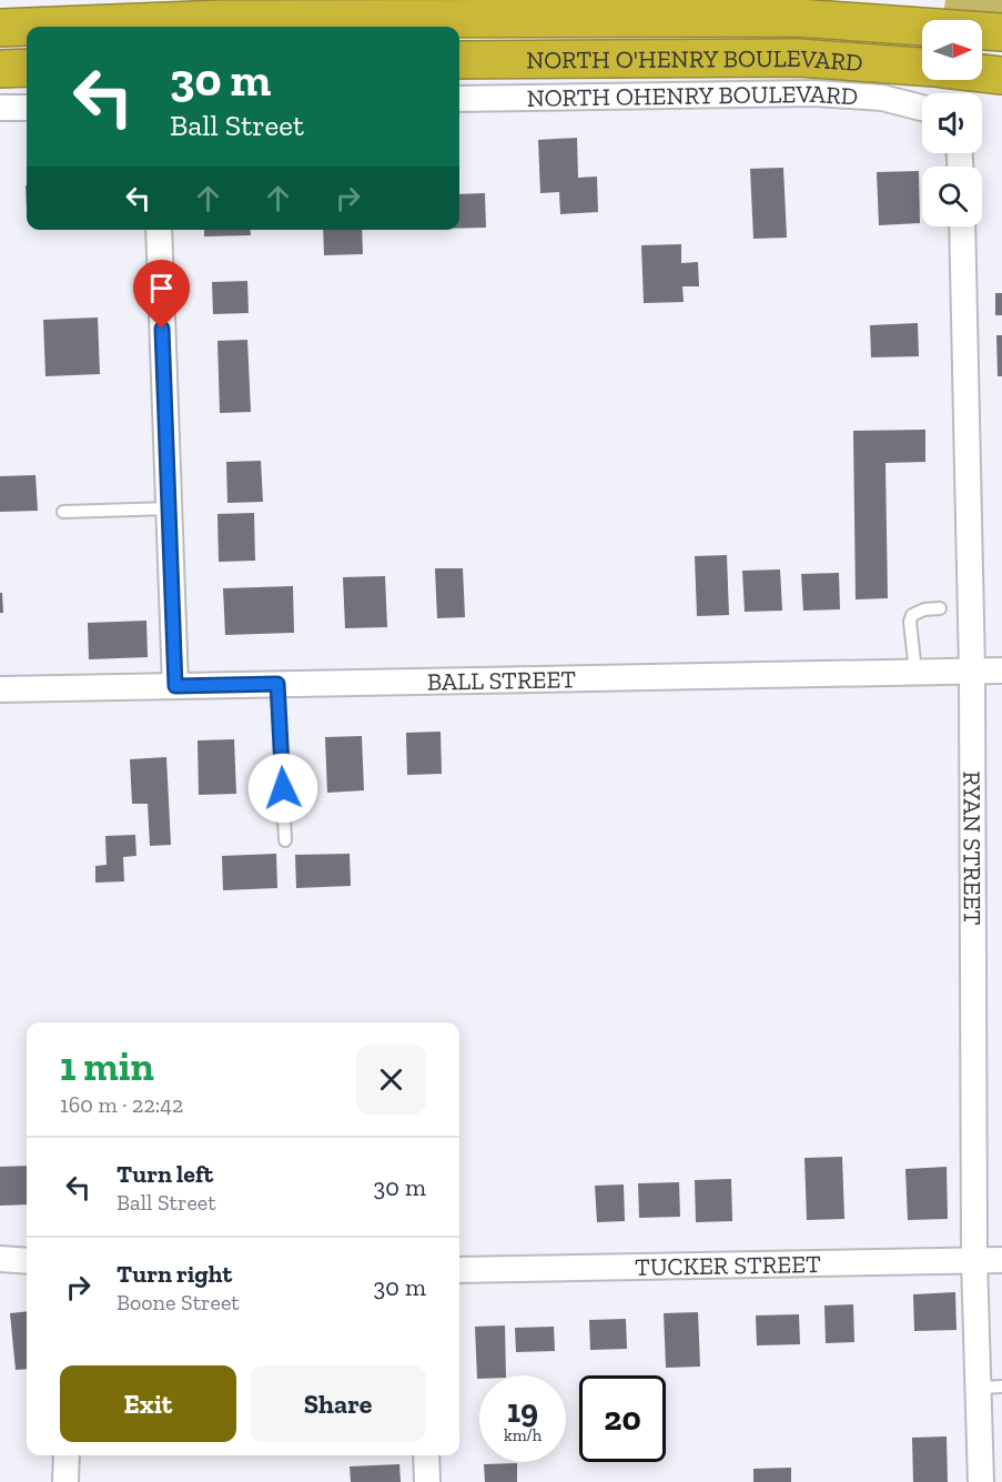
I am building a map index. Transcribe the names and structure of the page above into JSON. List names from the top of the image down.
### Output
{
  "streets": {
    "highway": ["NORTH O'HENRY BOULEVARD"],
    "street": [
      "NORTH OHENRY BOULEVARD",
      "BALL STREET",
      "RYAN STREET",
      "TUCKER STREET"
    ]
  },
  "crossings": [
    ["BALL STREET", "RYAN STREET"],
    ["RYAN STREET", "TUCKER STREET"]
  ],
  "north": "right",
  "page": {
    "turn": ["30 m", "Ball Street"],
    "heading": ["1 min", "160 m · 22:42"],
    "list": [
      {
        "name": "Turn left",
        "note": "Ball Street",
        "value": "30 m"
      },
      {
        "name": "Turn right",
        "note": "Boone Street",
        "value": "30 m"
      }
    ],
    "buttons": ["Exit", "Share"],
    "speed": "19 km/h",
    "limit": "20"
  }
}
